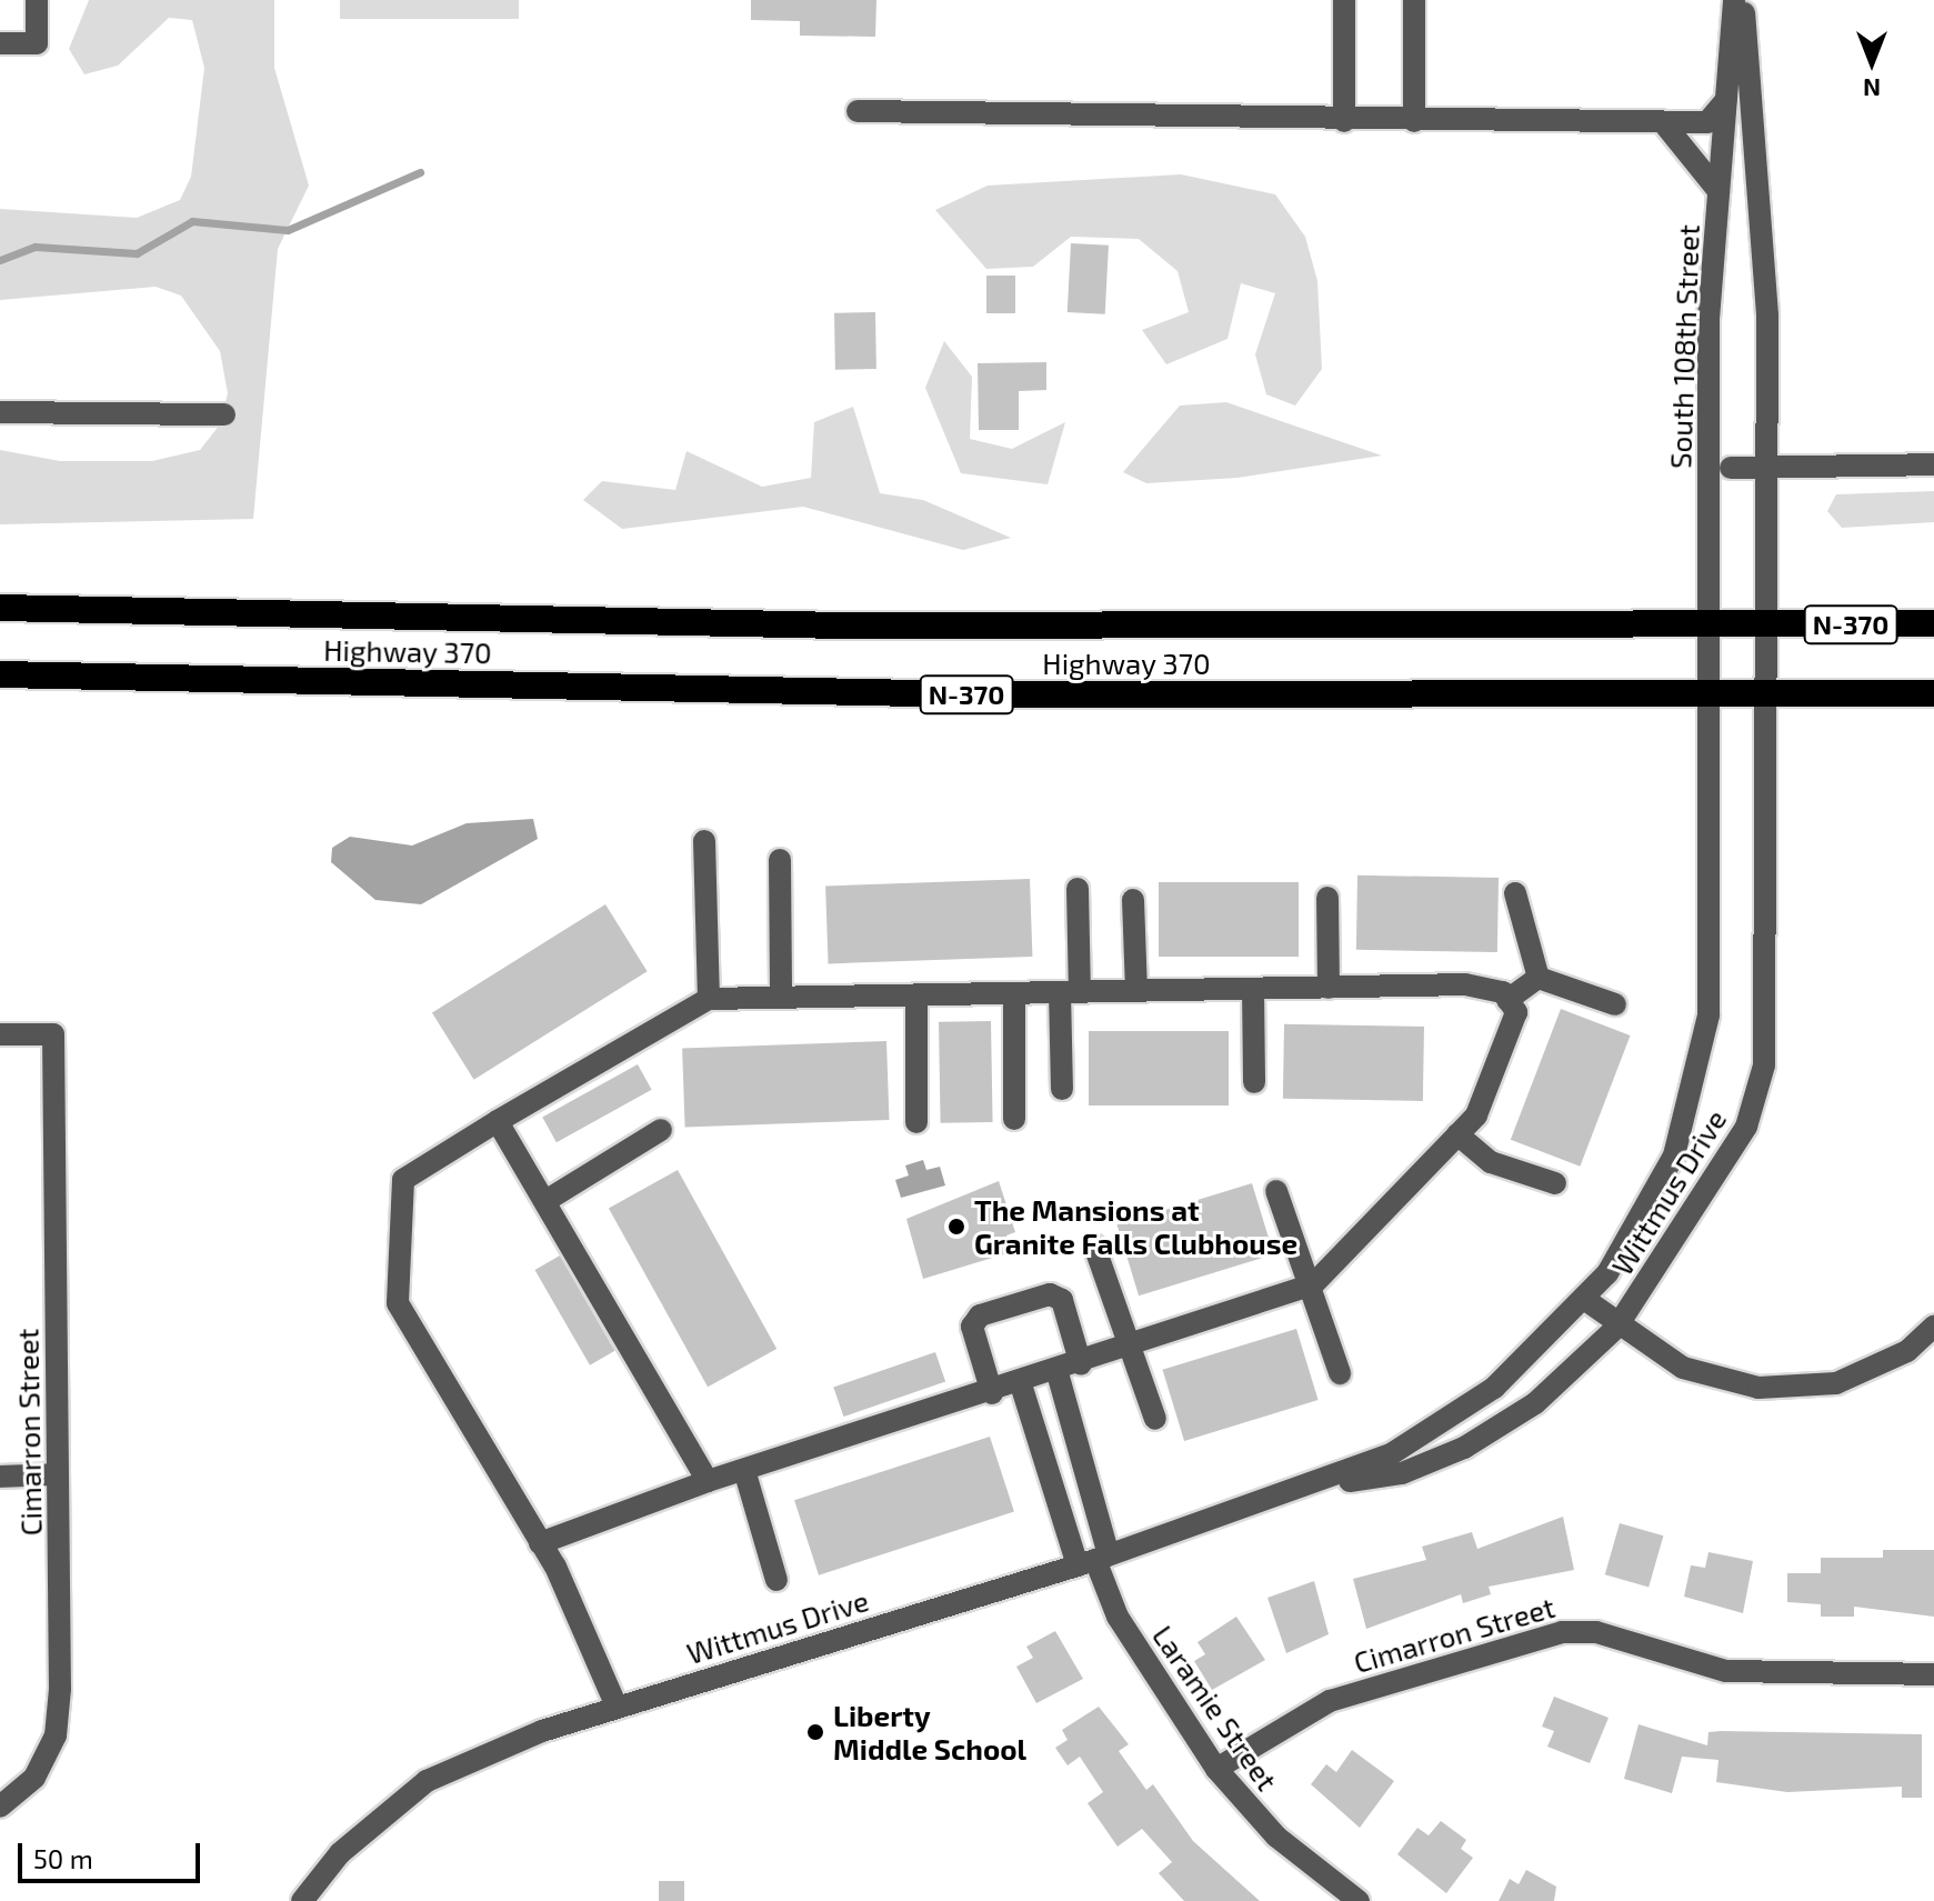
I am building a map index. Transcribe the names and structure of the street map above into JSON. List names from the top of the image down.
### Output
{
  "streets": {
    "highway": ["N-370", "Highway 370"],
    "street": [
      "South 108th Street",
      "Wittmus Drive",
      "Cimarron Street",
      "Laramie Street"
    ]
  },
  "crossings": [
    ["South 108th Street", "Highway 370"],
    ["South 108th Street", "Wittmus Drive"],
    ["Highway 370", "Wittmus Drive"],
    ["Wittmus Drive", "Laramie Street"],
    ["Cimarron Street", "Laramie Street"]
  ],
  "places": ["The Mansions at Granite Falls Clubhouse", "Liberty Middle School"],
  "scale_bar": "50 m",
  "north": "bottom"
}
